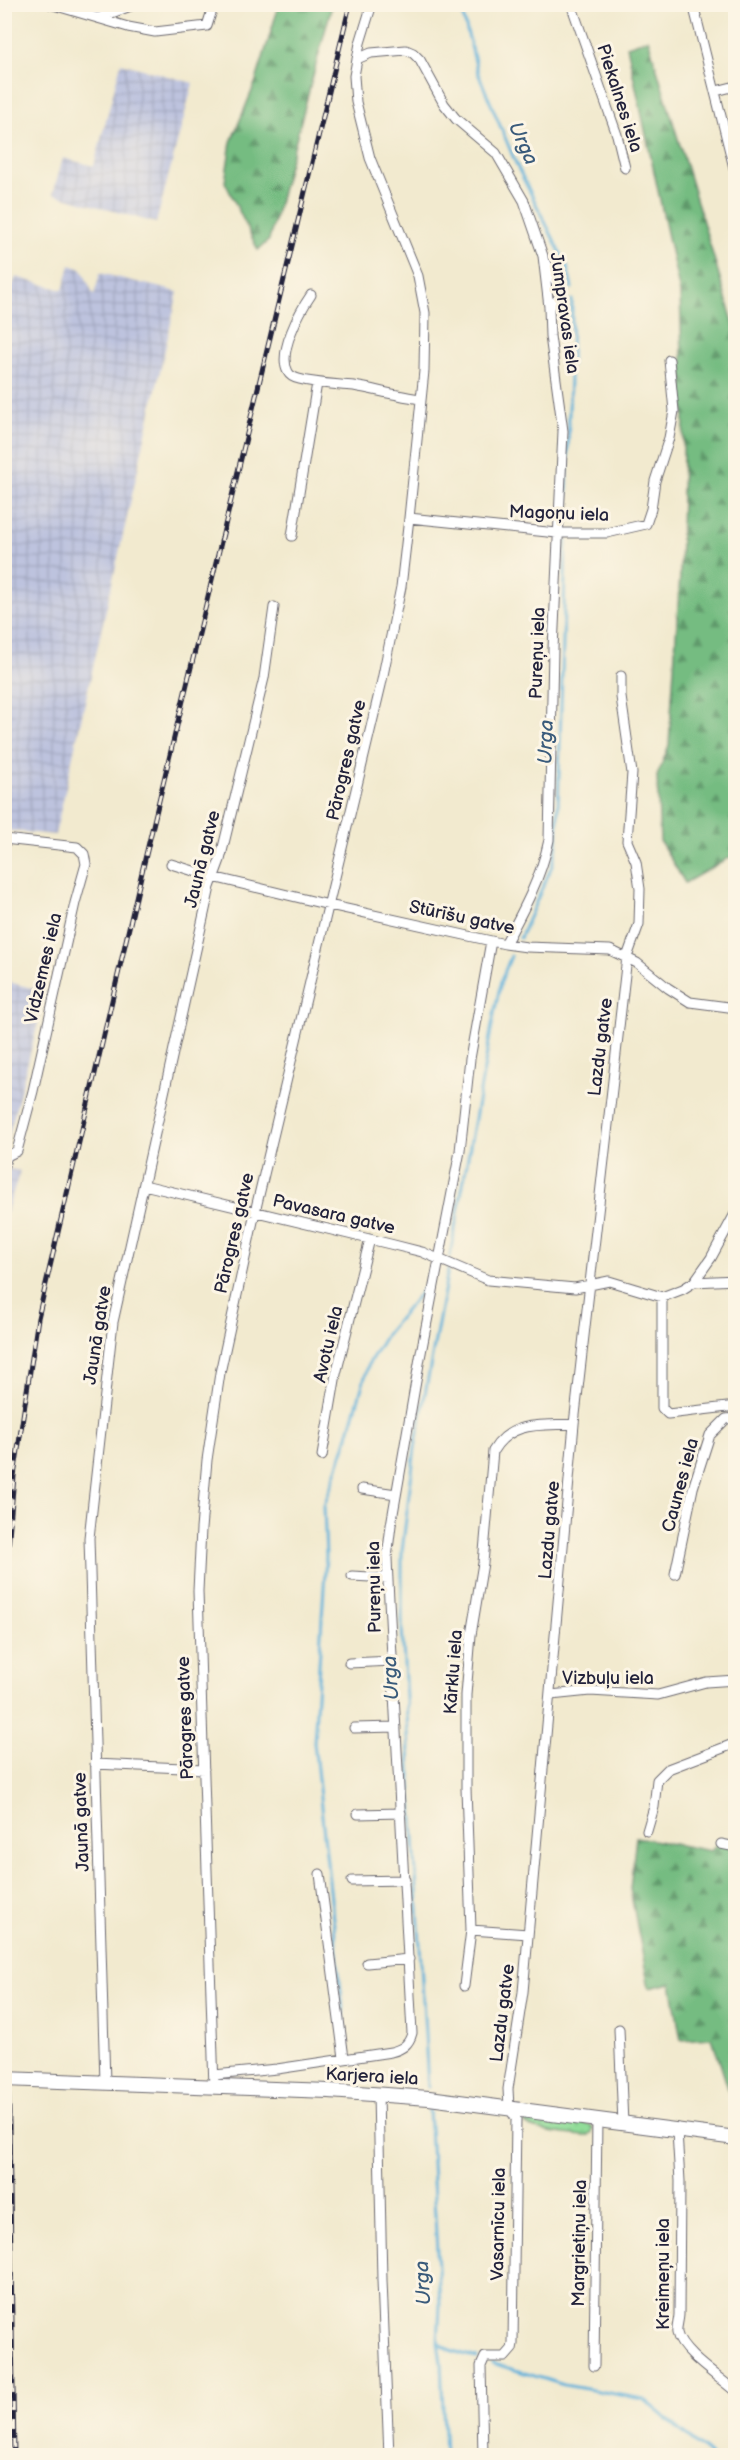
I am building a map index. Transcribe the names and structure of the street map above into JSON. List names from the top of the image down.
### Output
{
  "streets": {
    "street": [
      "Piekalnes iela",
      "Jumpravas iela",
      "Magoņu iela",
      "Pureņu iela",
      "Pārogres gatve",
      "Jaunā gatve",
      "Stūrīšu gatve",
      "Vidzemes iela",
      "Lazdu gatve",
      "Pavasara gatve",
      "Avotu iela",
      "Caunes iela",
      "Kārklu iela",
      "Vizbuļu iela",
      "Karjera iela",
      "Vasarnīcu iela",
      "Margrietiņu iela",
      "Kreimeņu iela"
    ]
  },
  "crossings": [
    ["Jumpravas iela", "Magoņu iela"],
    ["Jumpravas iela", "Pureņu iela"],
    ["Magoņu iela", "Pureņu iela"],
    ["Magoņu iela", "Pārogres gatve"],
    ["Pureņu iela", "Stūrīšu gatve"],
    ["Pureņu iela", "Pavasara gatve"],
    ["Pārogres gatve", "Stūrīšu gatve"],
    ["Pārogres gatve", "Pavasara gatve"],
    ["Pārogres gatve", "Karjera iela"],
    ["Jaunā gatve", "Stūrīšu gatve"],
    ["Jaunā gatve", "Pavasara gatve"],
    ["Jaunā gatve", "Karjera iela"],
    ["Stūrīšu gatve", "Lazdu gatve"],
    ["Lazdu gatve", "Pavasara gatve"],
    ["Lazdu gatve", "Kārklu iela"],
    ["Lazdu gatve", "Vizbuļu iela"],
    ["Lazdu gatve", "Karjera iela"],
    ["Lazdu gatve", "Vasarnīcu iela"],
    ["Pavasara gatve", "Avotu iela"],
    ["Karjera iela", "Vasarnīcu iela"],
    ["Karjera iela", "Margrietiņu iela"],
    ["Karjera iela", "Kreimeņu iela"]
  ],
  "water": ["Urga"]
}
